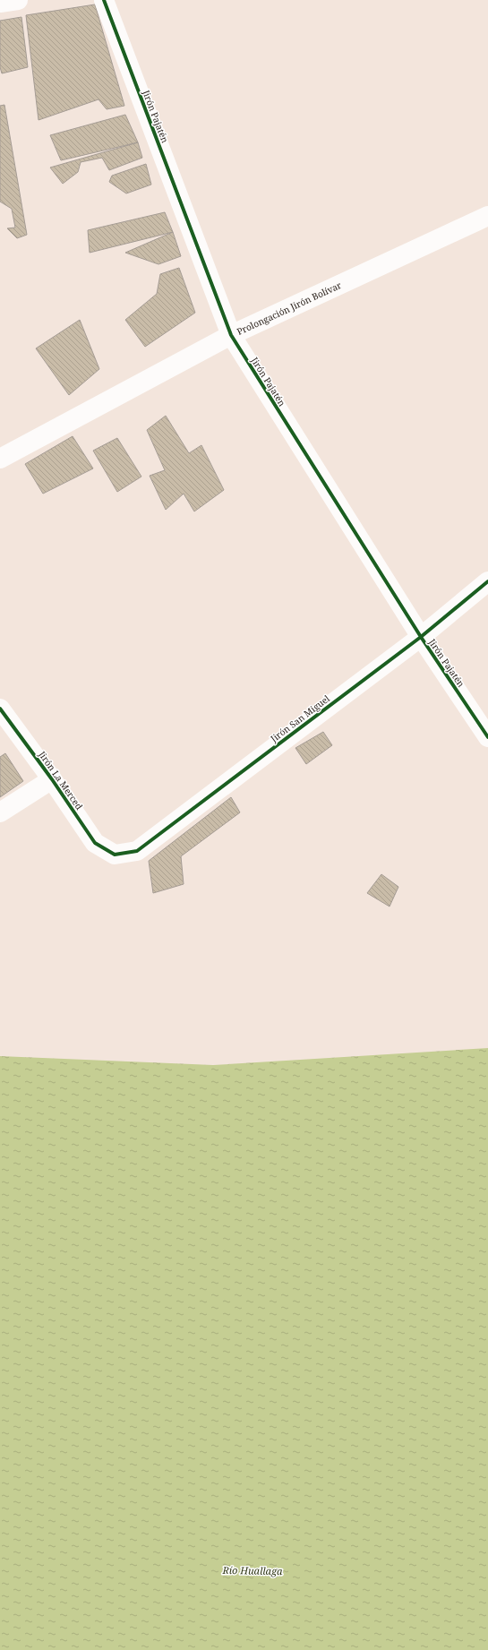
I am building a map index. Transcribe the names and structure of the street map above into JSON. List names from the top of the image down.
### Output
{
  "streets": {
    "street": [
      "Jirón Pajatén",
      "Prolongación Jirón Bolívar",
      "Jirón San Miguel",
      "Jirón La Merced"
    ]
  },
  "crossings": [
    ["Jirón Pajatén", "Prolongación Jirón Bolívar"],
    ["Jirón Pajatén", "Jirón San Miguel"],
    ["Jirón San Miguel", "Jirón La Merced"]
  ],
  "water": ["Río Huallaga"]
}
